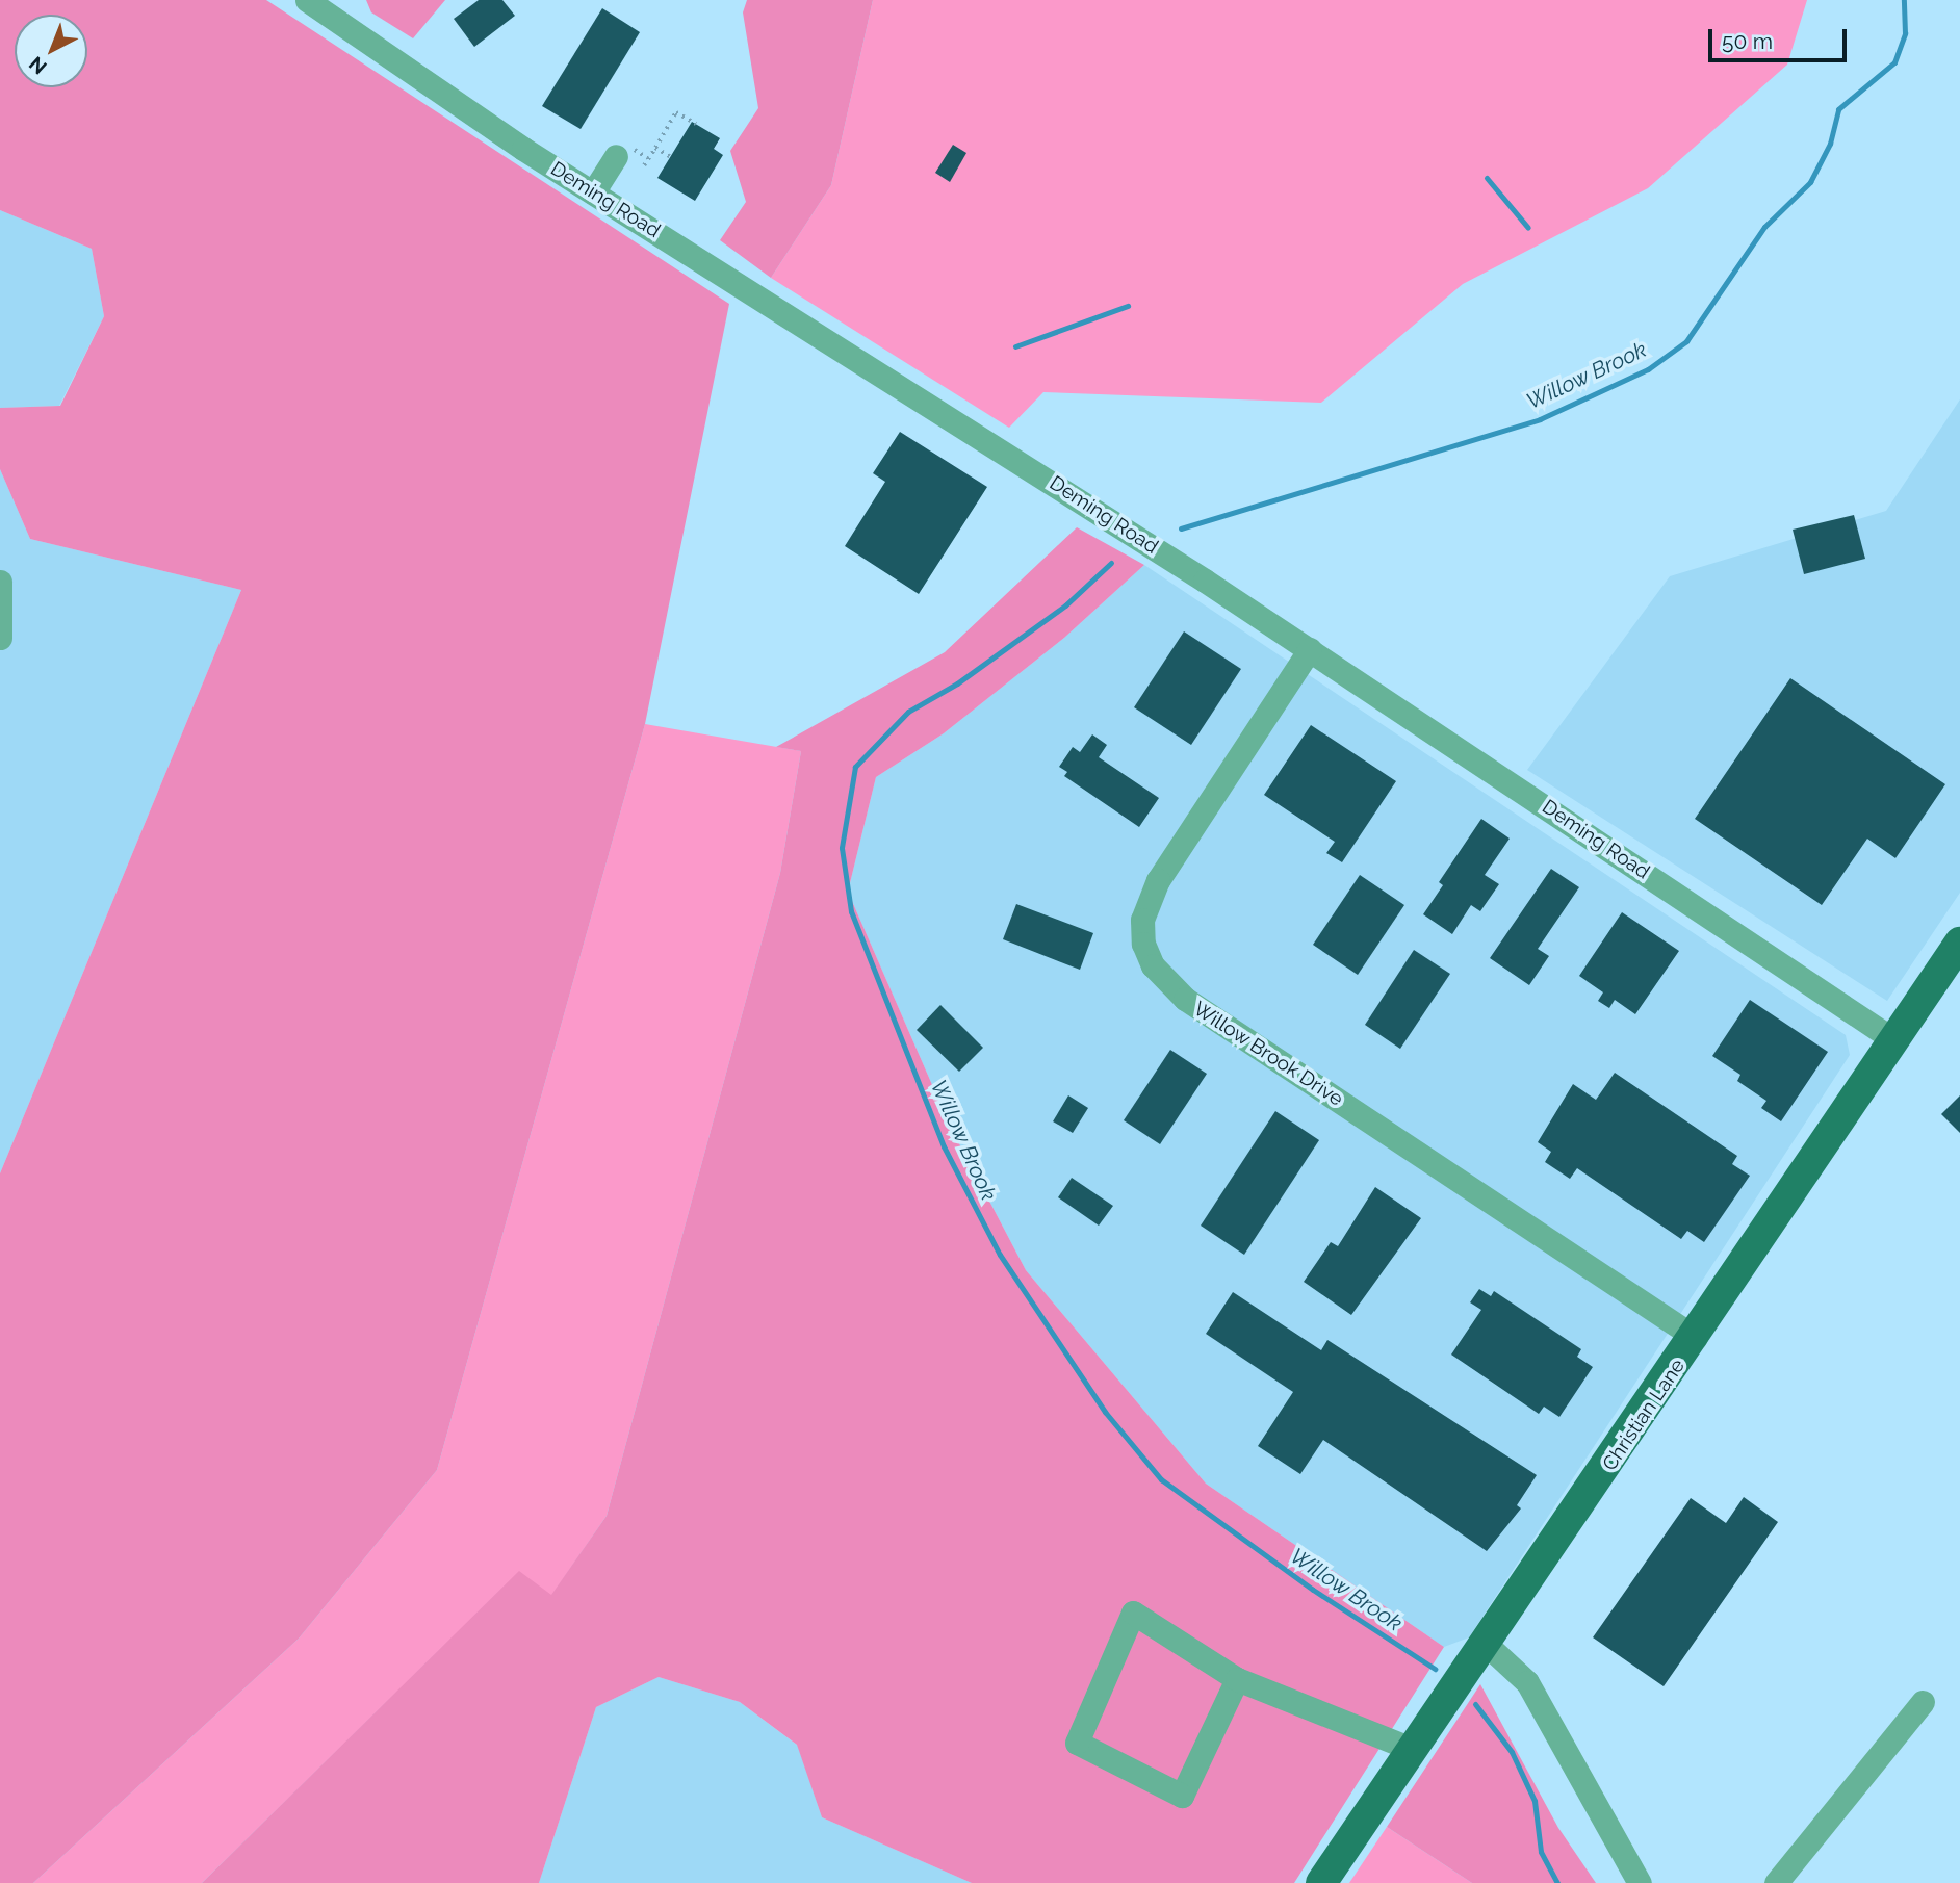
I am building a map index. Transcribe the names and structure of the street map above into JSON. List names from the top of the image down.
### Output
{
  "streets": {
    "main road": ["Christian Lane"],
    "street": ["Deming Road", "Willow Brook Drive"]
  },
  "crossings": [
    ["Deming Road", "Willow Brook Drive"],
    ["Deming Road", "Christian Lane"],
    ["Willow Brook Drive", "Christian Lane"]
  ],
  "water": ["Willow Brook"],
  "scale_bar": "50 m",
  "north": "bottom left"
}
